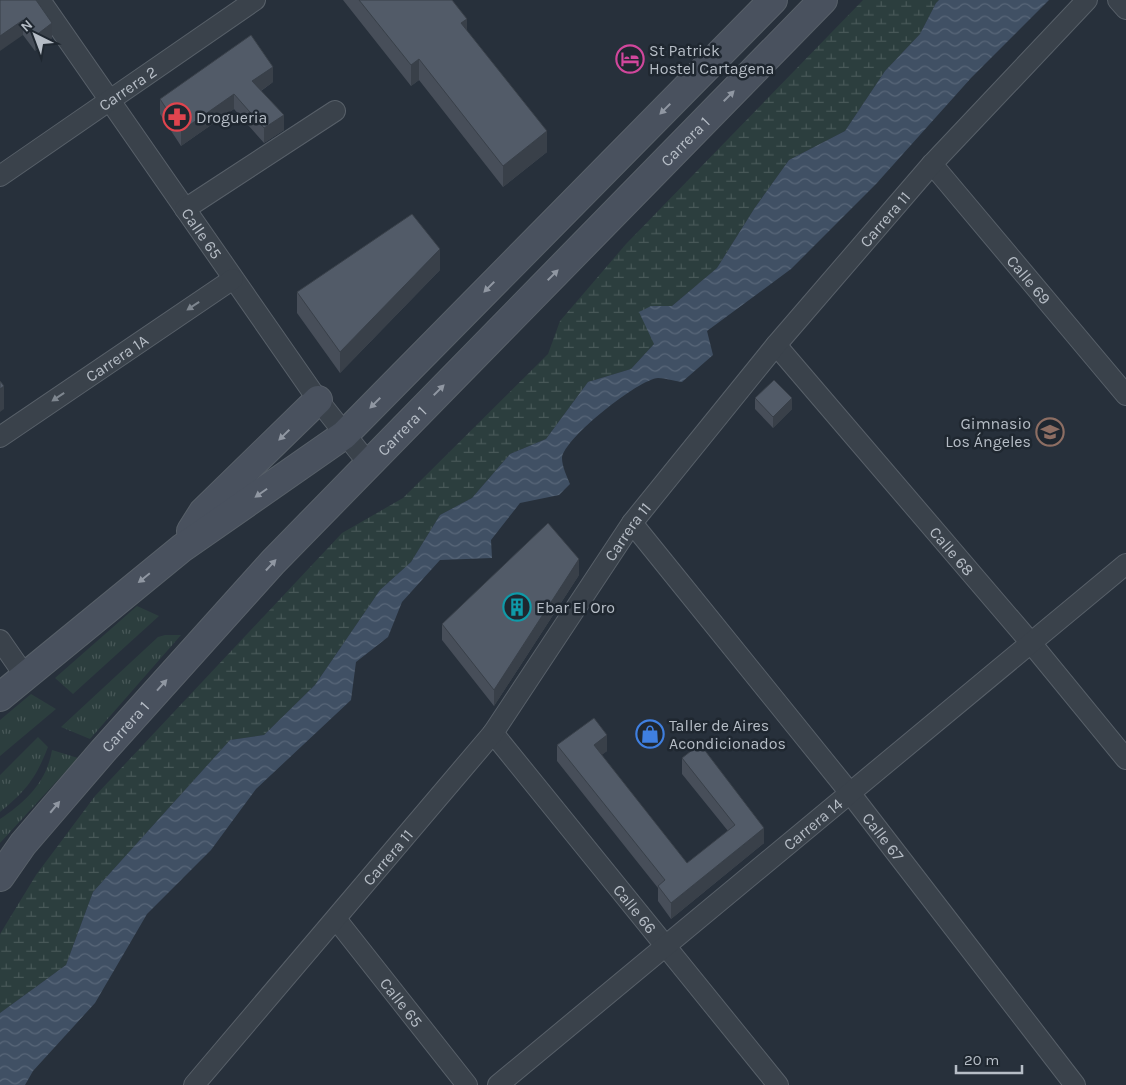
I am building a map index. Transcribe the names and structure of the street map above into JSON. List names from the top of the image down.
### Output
{
  "streets": {
    "main road": ["Carrera 1"],
    "street": [
      "Carrera 2",
      "Carrera 11",
      "Calle 65",
      "Calle 69",
      "Carrera 1A",
      "Calle 68",
      "Carrera 14",
      "Calle 67",
      "Calle 66"
    ]
  },
  "crossings": [
    ["Carrera 2", "Calle 65"],
    ["Carrera 1", "Calle 65"],
    ["Carrera 11", "Calle 65"],
    ["Carrera 11", "Calle 69"],
    ["Carrera 11", "Calle 68"],
    ["Carrera 11", "Calle 67"],
    ["Carrera 11", "Calle 66"],
    ["Calle 65", "Carrera 1A"],
    ["Calle 68", "Carrera 14"],
    ["Carrera 14", "Calle 67"],
    ["Carrera 14", "Calle 66"]
  ],
  "one_way": ["Carrera 1A"],
  "places": {
    "hotel": ["St Patrick Hostel Cartagena"],
    "pharmacy": ["Drogueria"],
    "school or university": ["Gimnasio Los Ángeles"],
    "building": ["Ebar El Oro"],
    "shop": ["Taller de Aires Acondicionados"]
  },
  "scale_bar": "20 m",
  "north": "top left"
}
